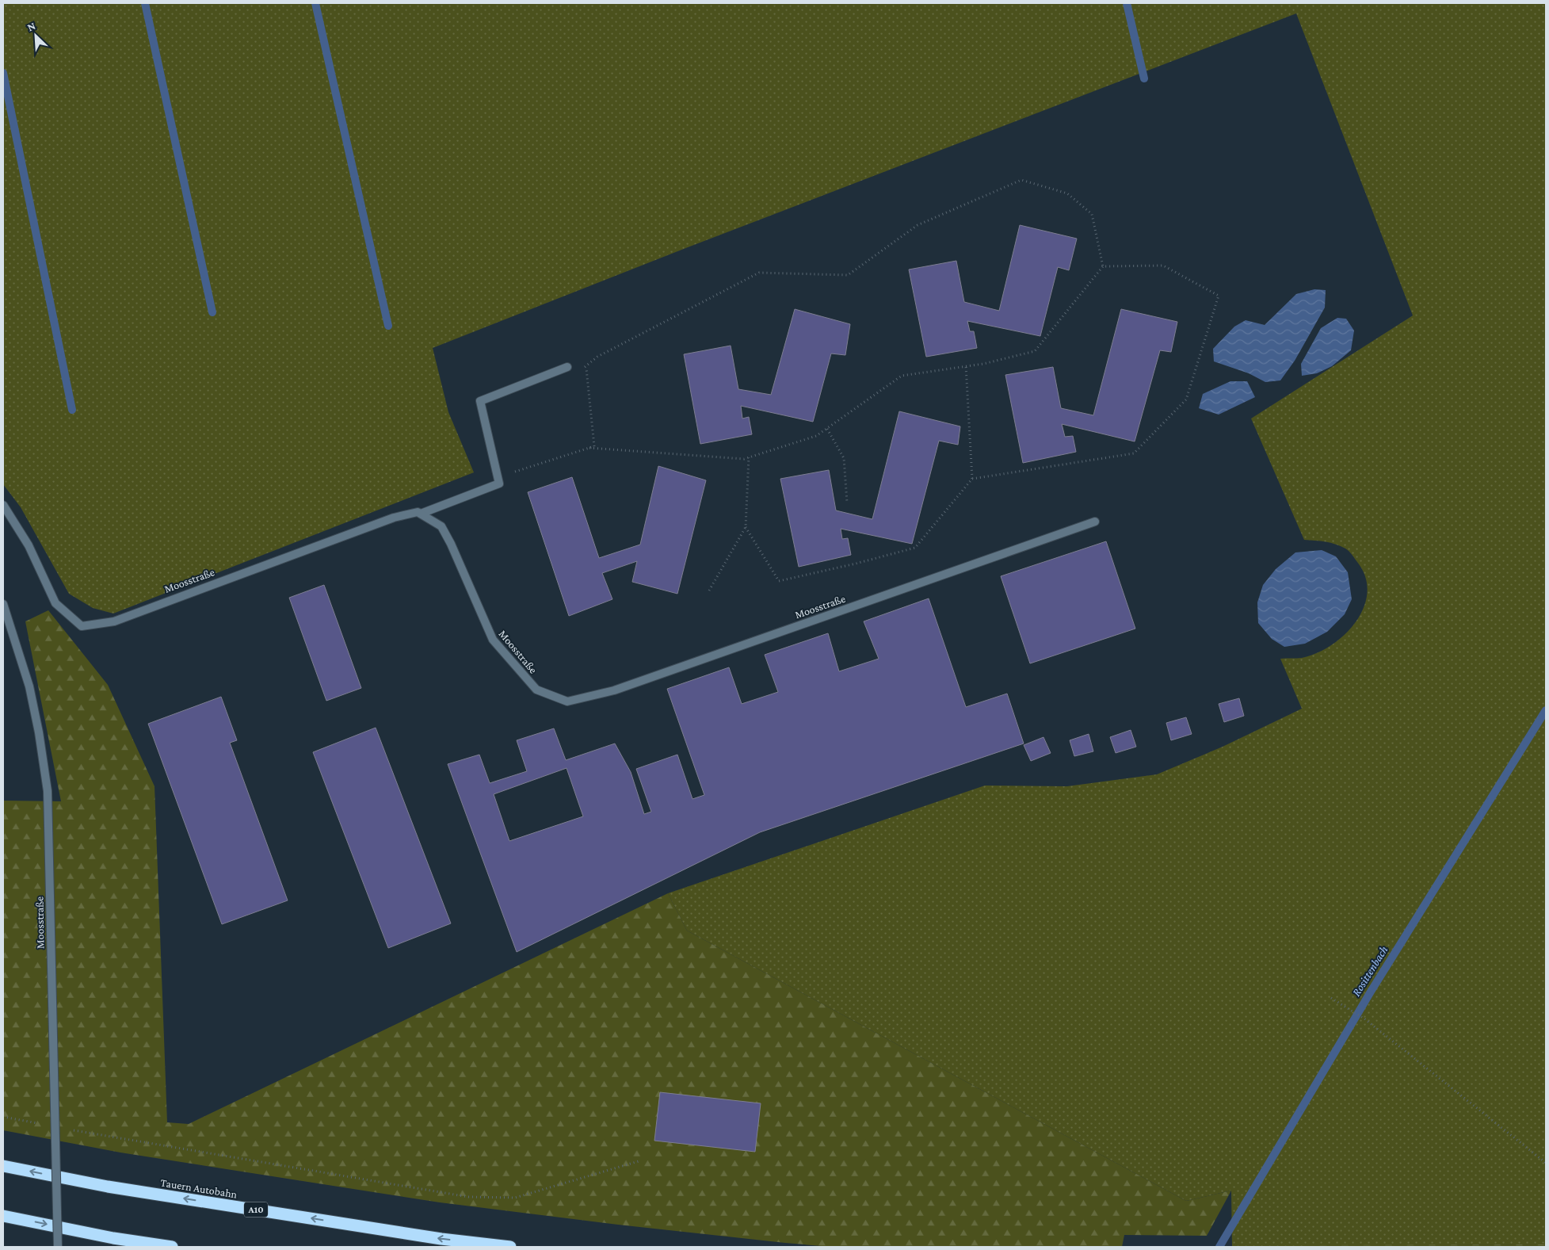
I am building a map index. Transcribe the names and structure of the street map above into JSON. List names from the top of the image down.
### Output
{
  "streets": {
    "highway": ["Tauern Autobahn", "A10"],
    "street": ["Moosstraße"]
  },
  "water": ["Rosittenbach"],
  "north": "top left"
}
